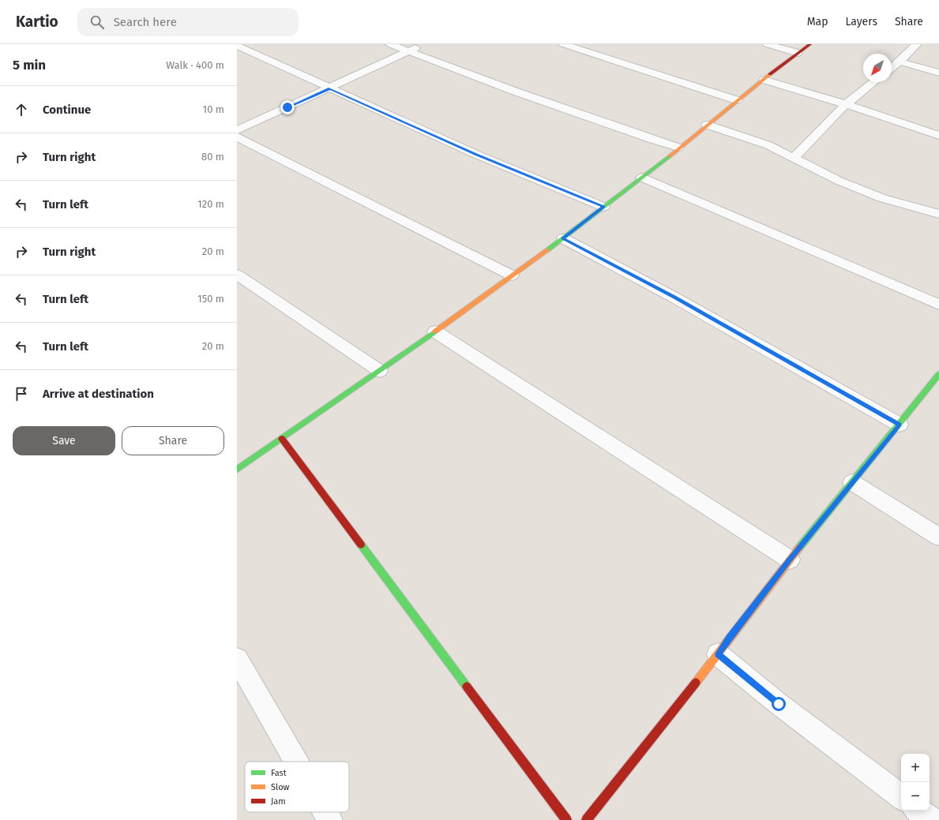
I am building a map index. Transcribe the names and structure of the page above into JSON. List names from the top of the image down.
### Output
{
  "legend": ["Fast", "Slow", "Jam"],
  "north": "bottom left",
  "page": {
    "header": "Kartio",
    "search": "Search here",
    "nav": ["Map", "Layers", "Share"],
    "heading": ["5 min", "Walk · 400 m"],
    "list": [
      ["Continue", "10 m"],
      ["Turn right", "80 m"],
      ["Turn left", "120 m"],
      ["Turn right", "20 m"],
      ["Turn left", "150 m"],
      ["Turn left", "20 m"],
      "Arrive at destination"
    ],
    "buttons": ["Save", "Share"],
    "map_buttons": ["+", "−"]
  }
}
